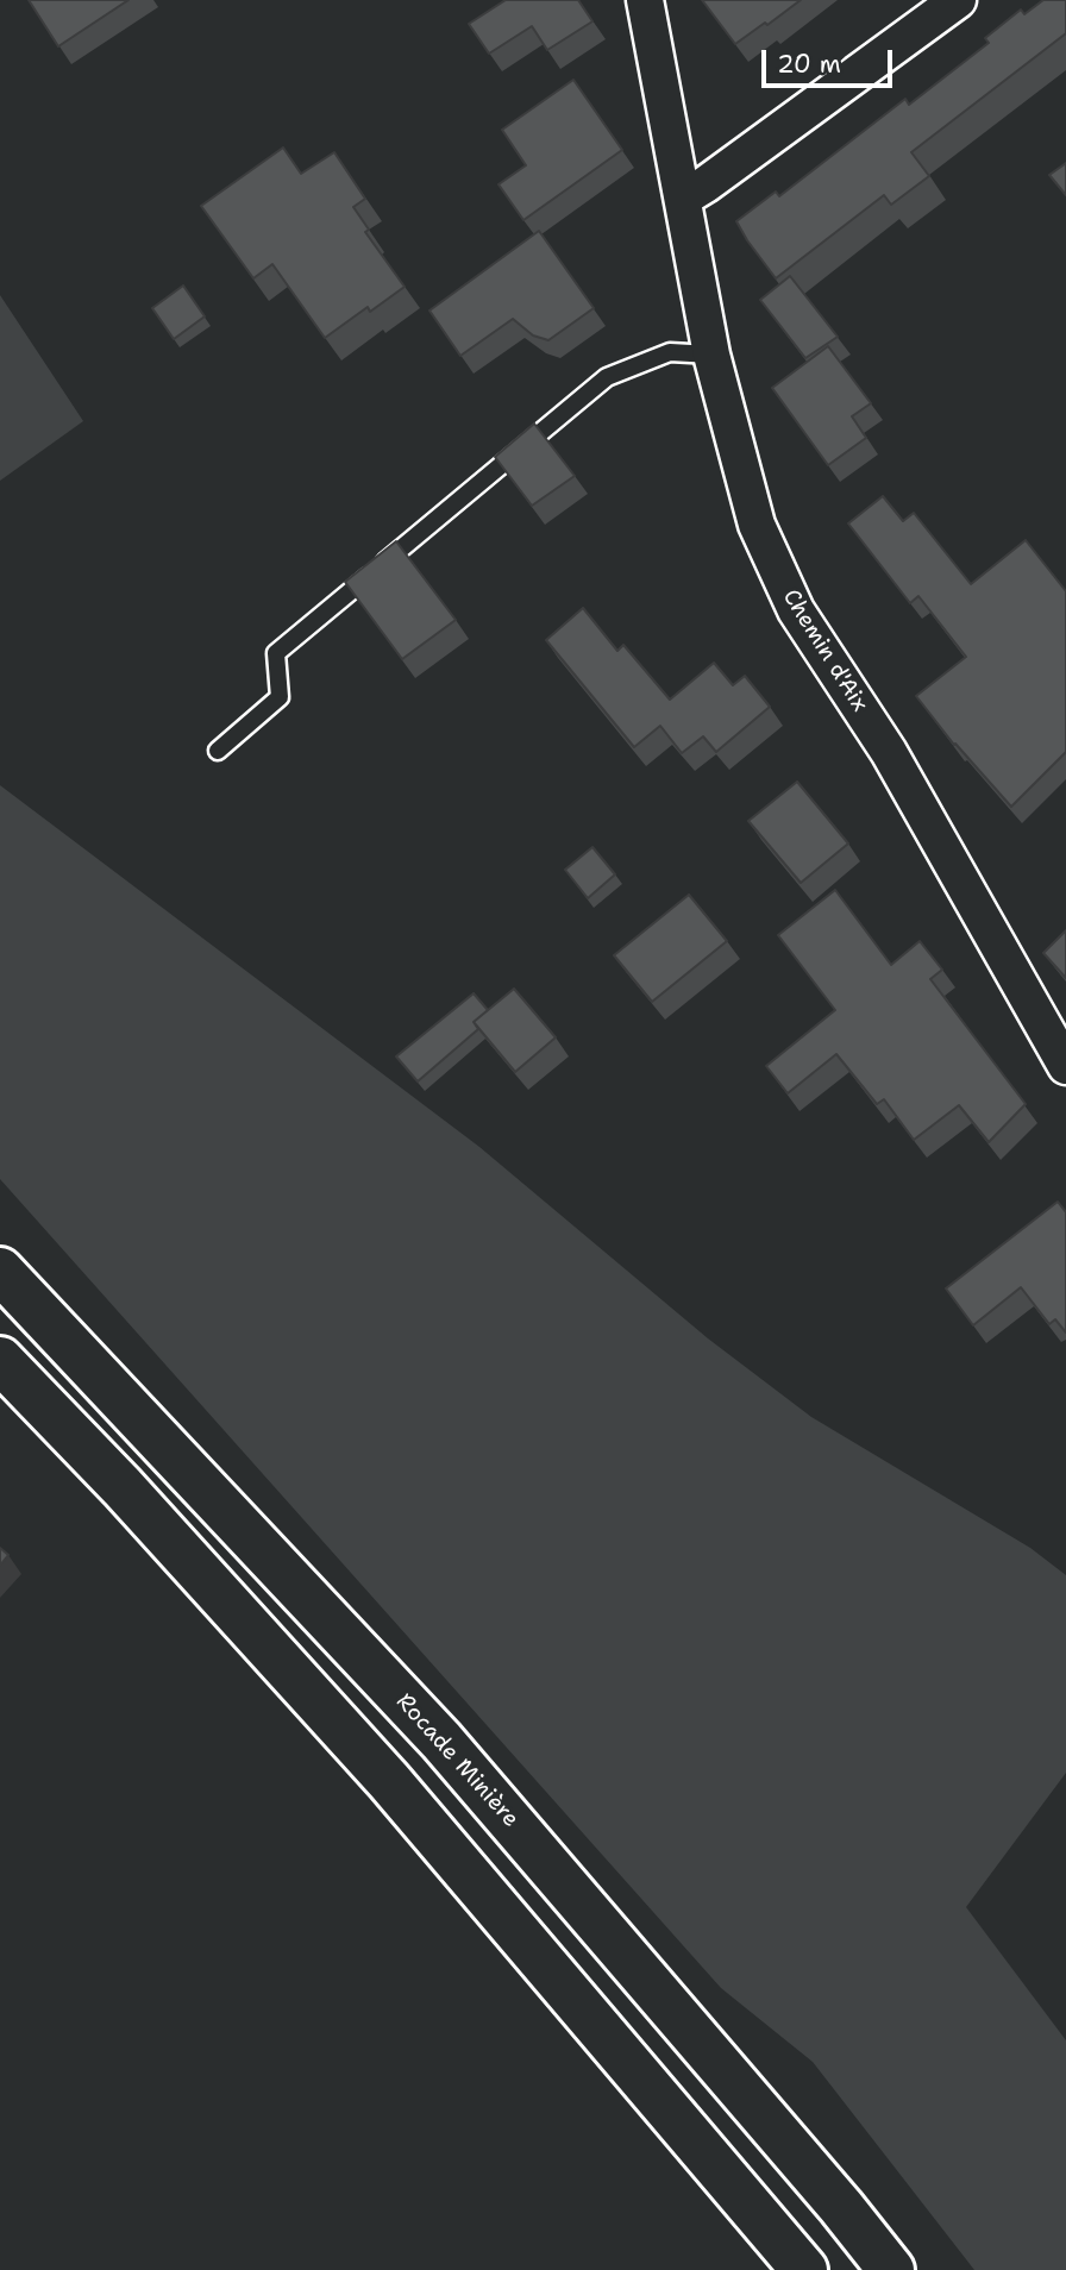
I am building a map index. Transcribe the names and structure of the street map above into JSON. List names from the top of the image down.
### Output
{
  "streets": {
    "highway": ["Rocade Minière"],
    "street": ["Chemin d'Aix"]
  },
  "scale_bar": "20 m"
}
